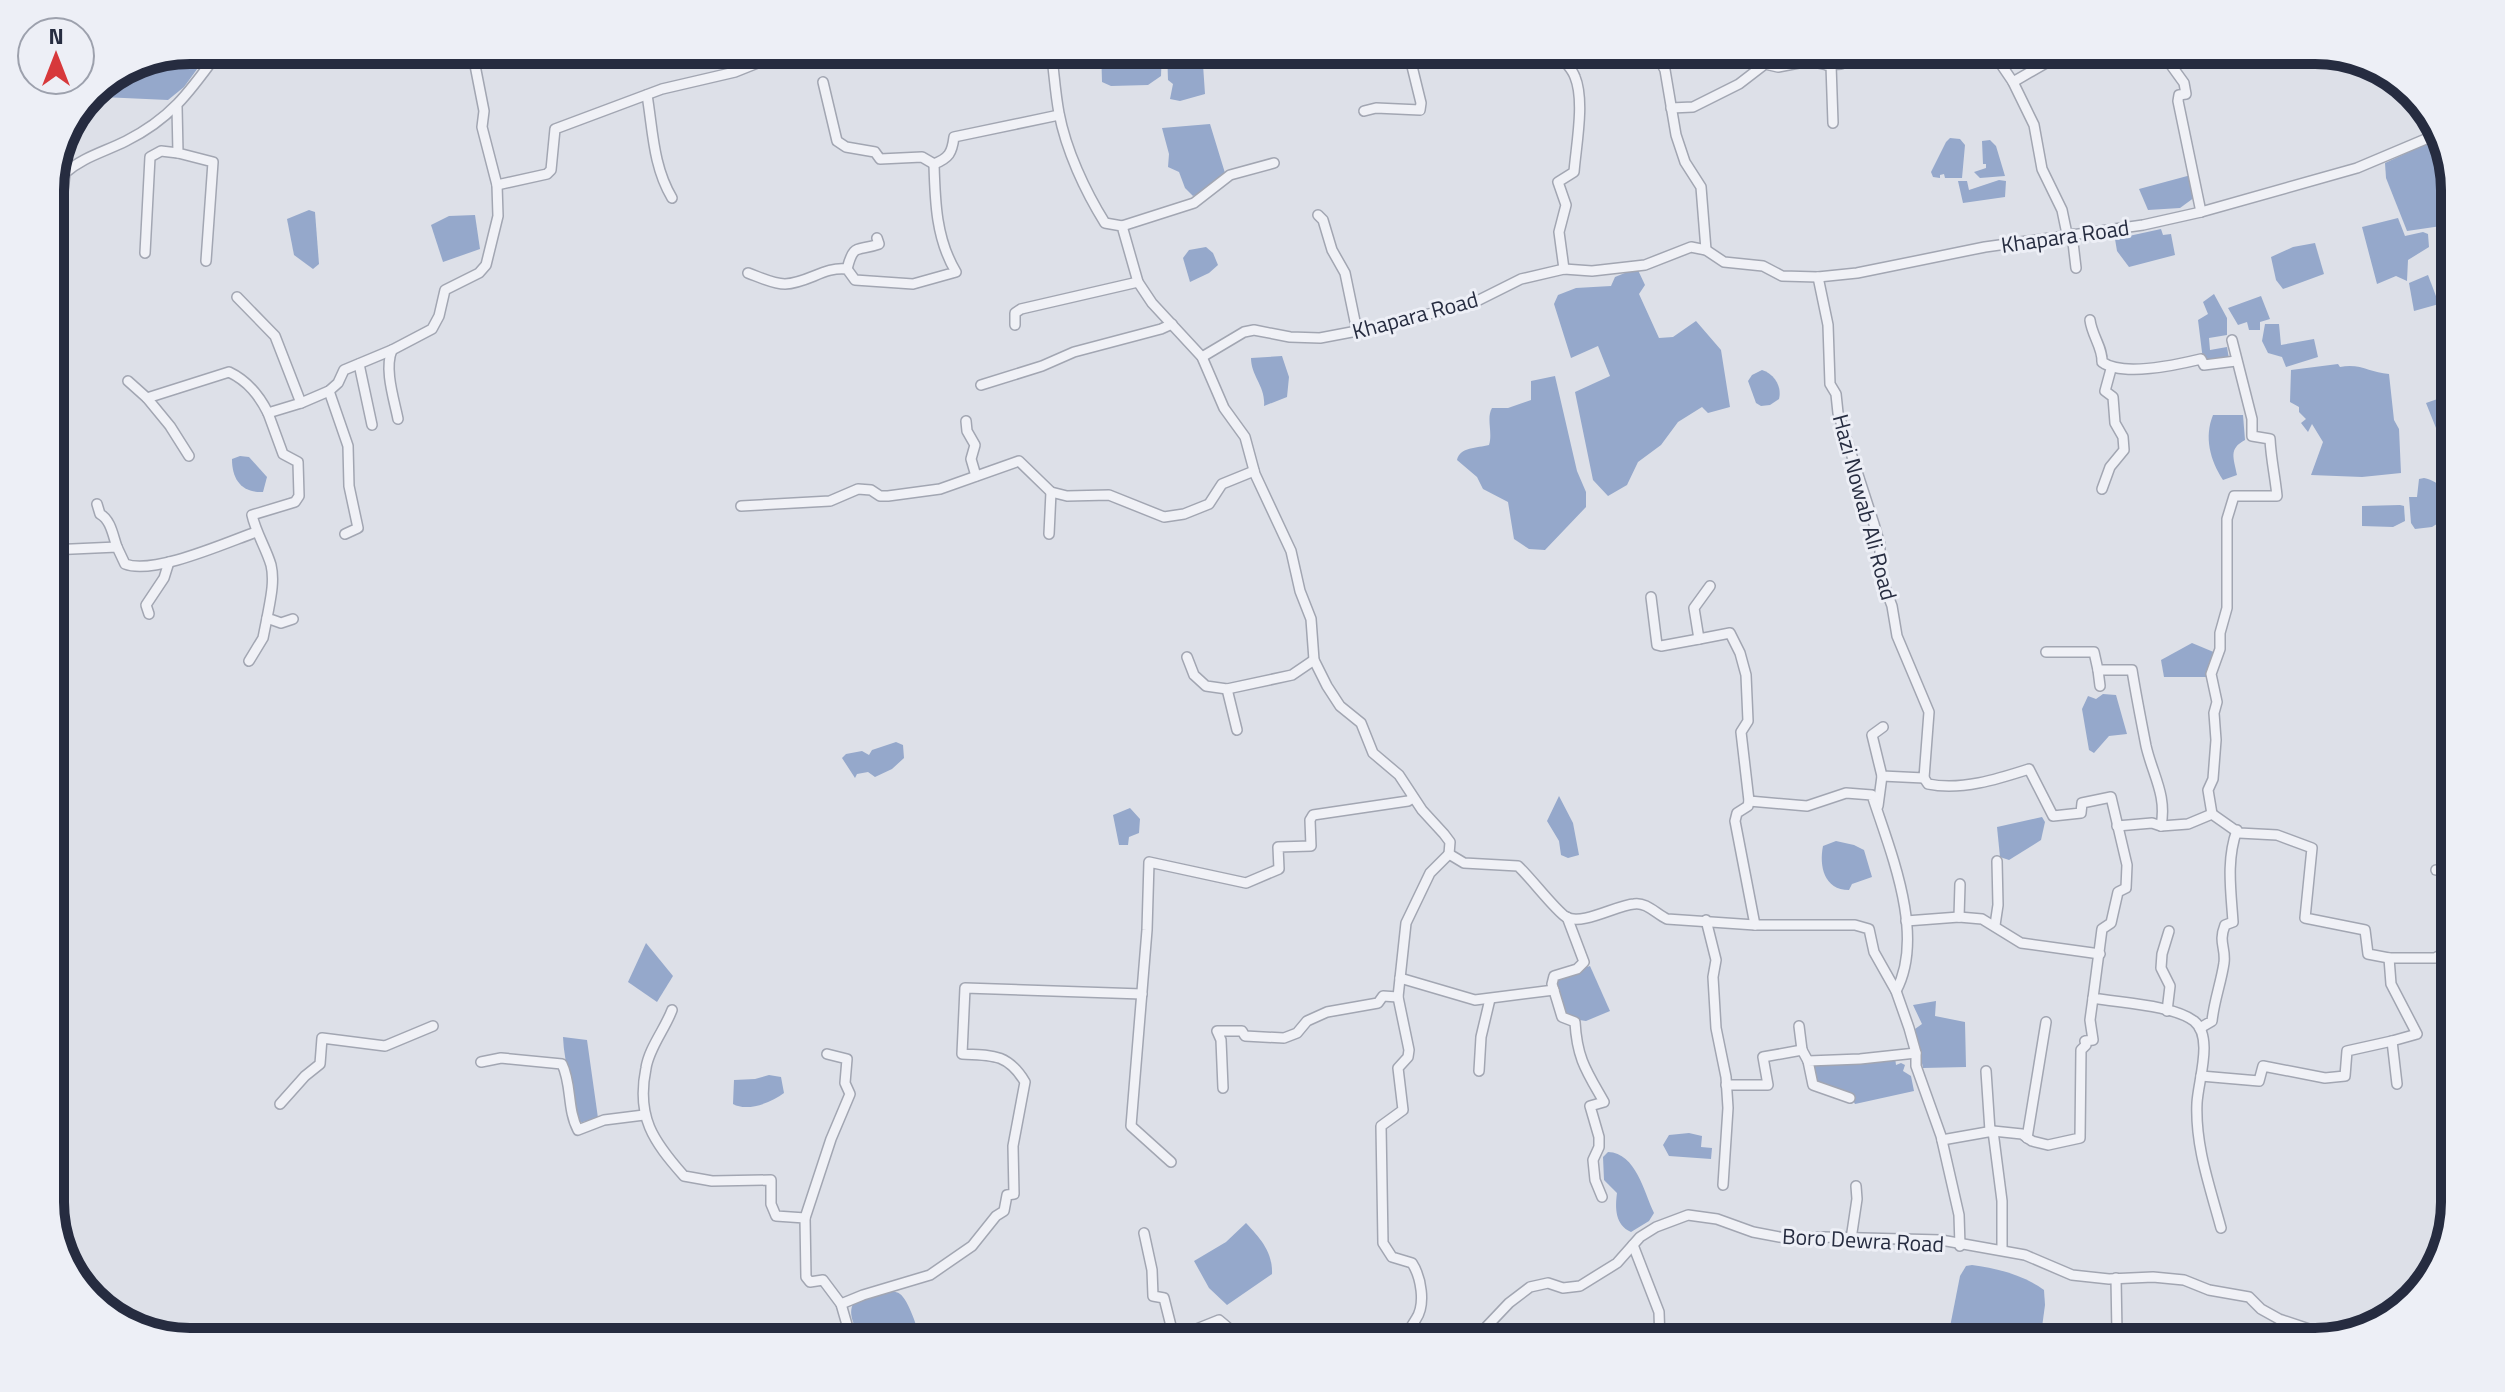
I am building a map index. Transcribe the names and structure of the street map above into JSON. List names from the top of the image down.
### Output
{
  "streets": {
    "street": ["Khapara Road", "Hazi Nowab Ali Road", "Boro Dewra Road"]
  },
  "crossings": [
    ["Khapara Road", "Hazi Nowab Ali Road"]
  ],
  "north": "top"
}
